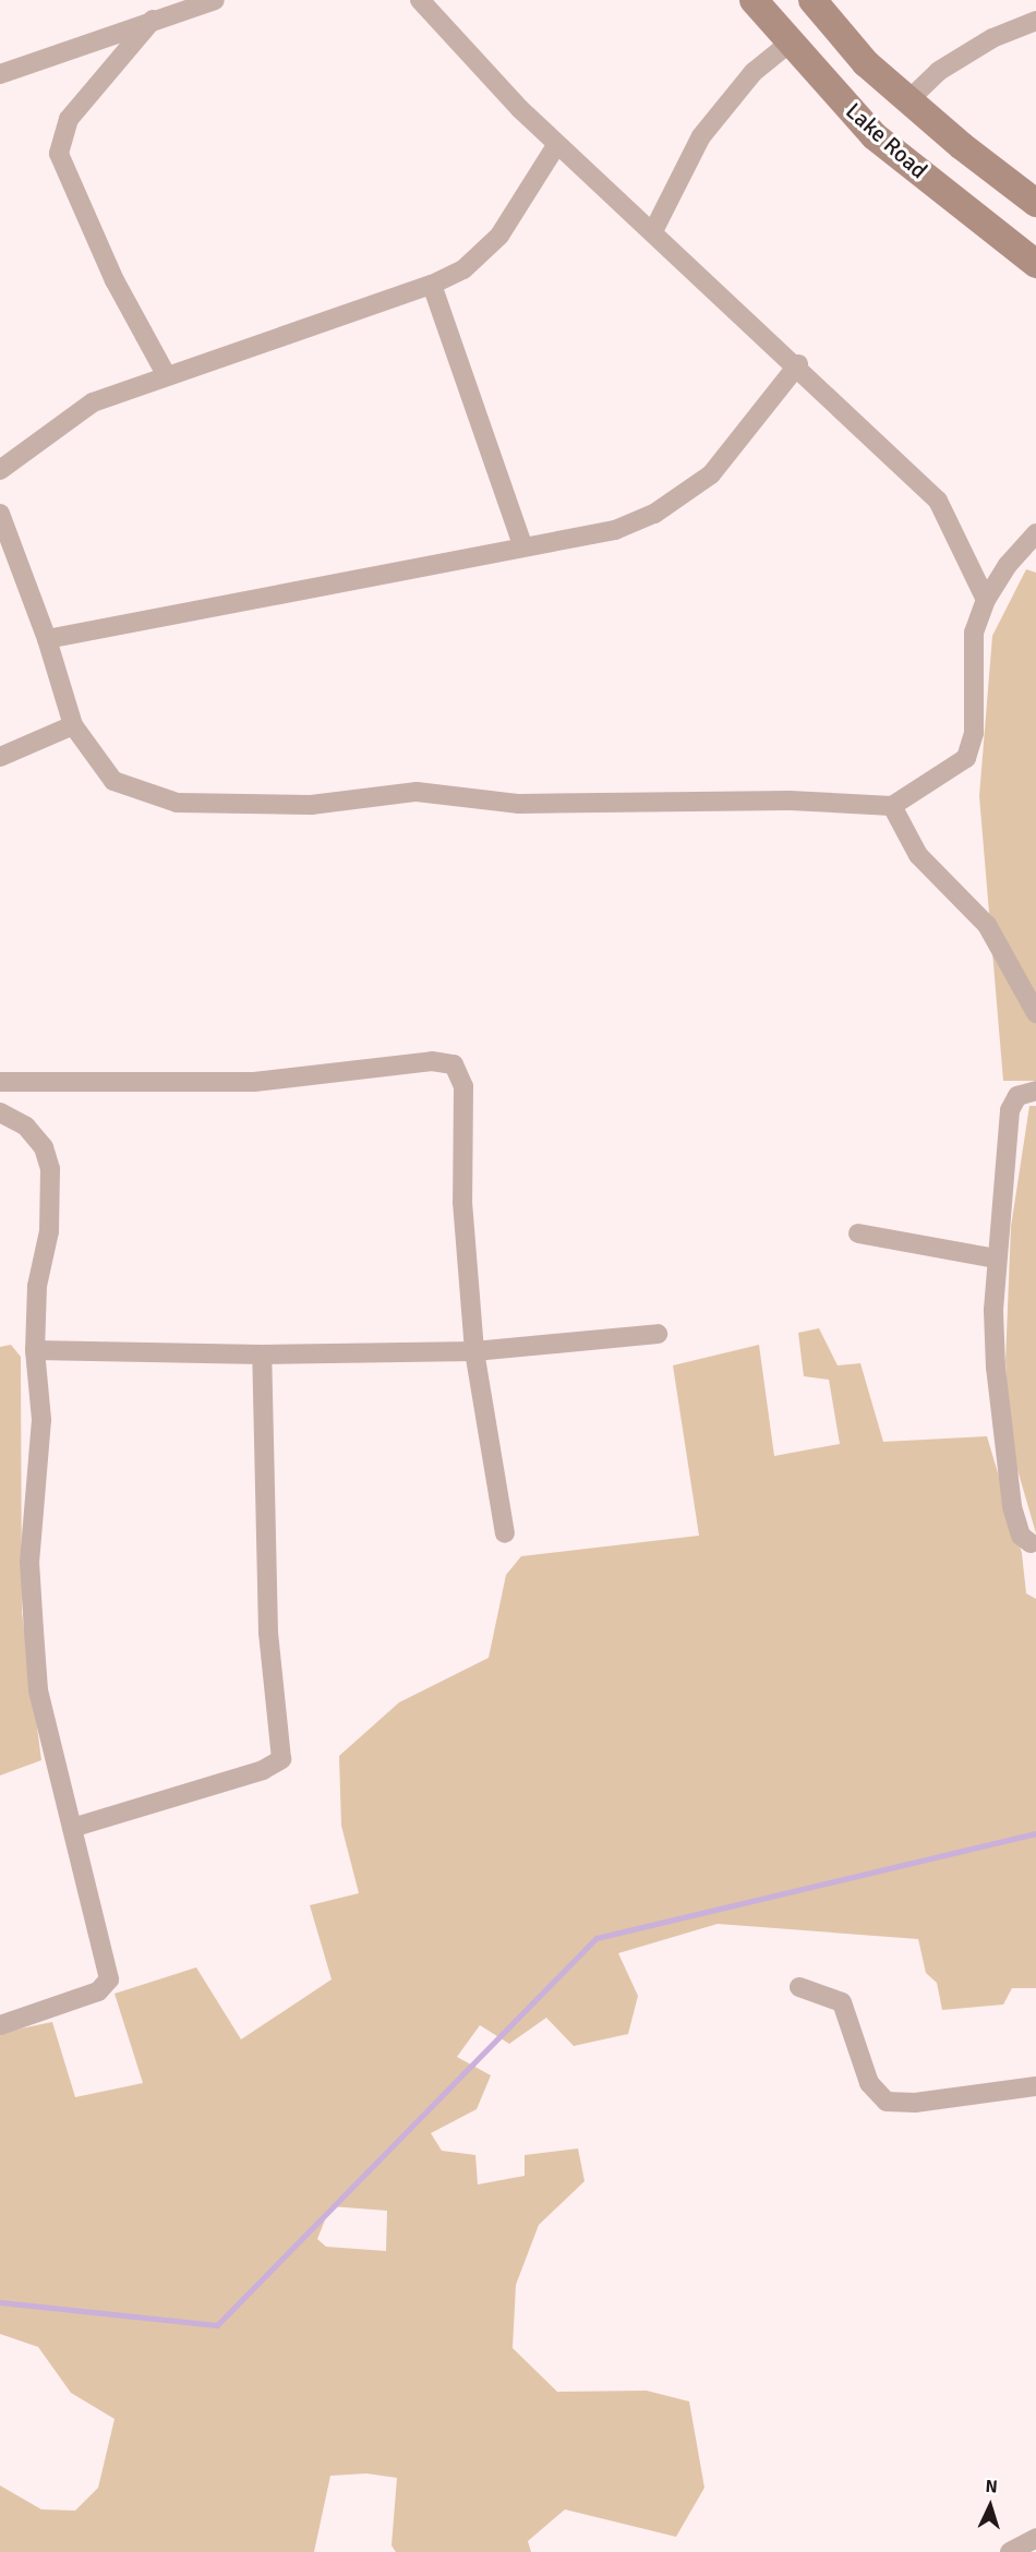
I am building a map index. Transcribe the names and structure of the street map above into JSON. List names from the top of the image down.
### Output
{
  "streets": {
    "main road": ["Lake Road"]
  },
  "north": "top"
}
